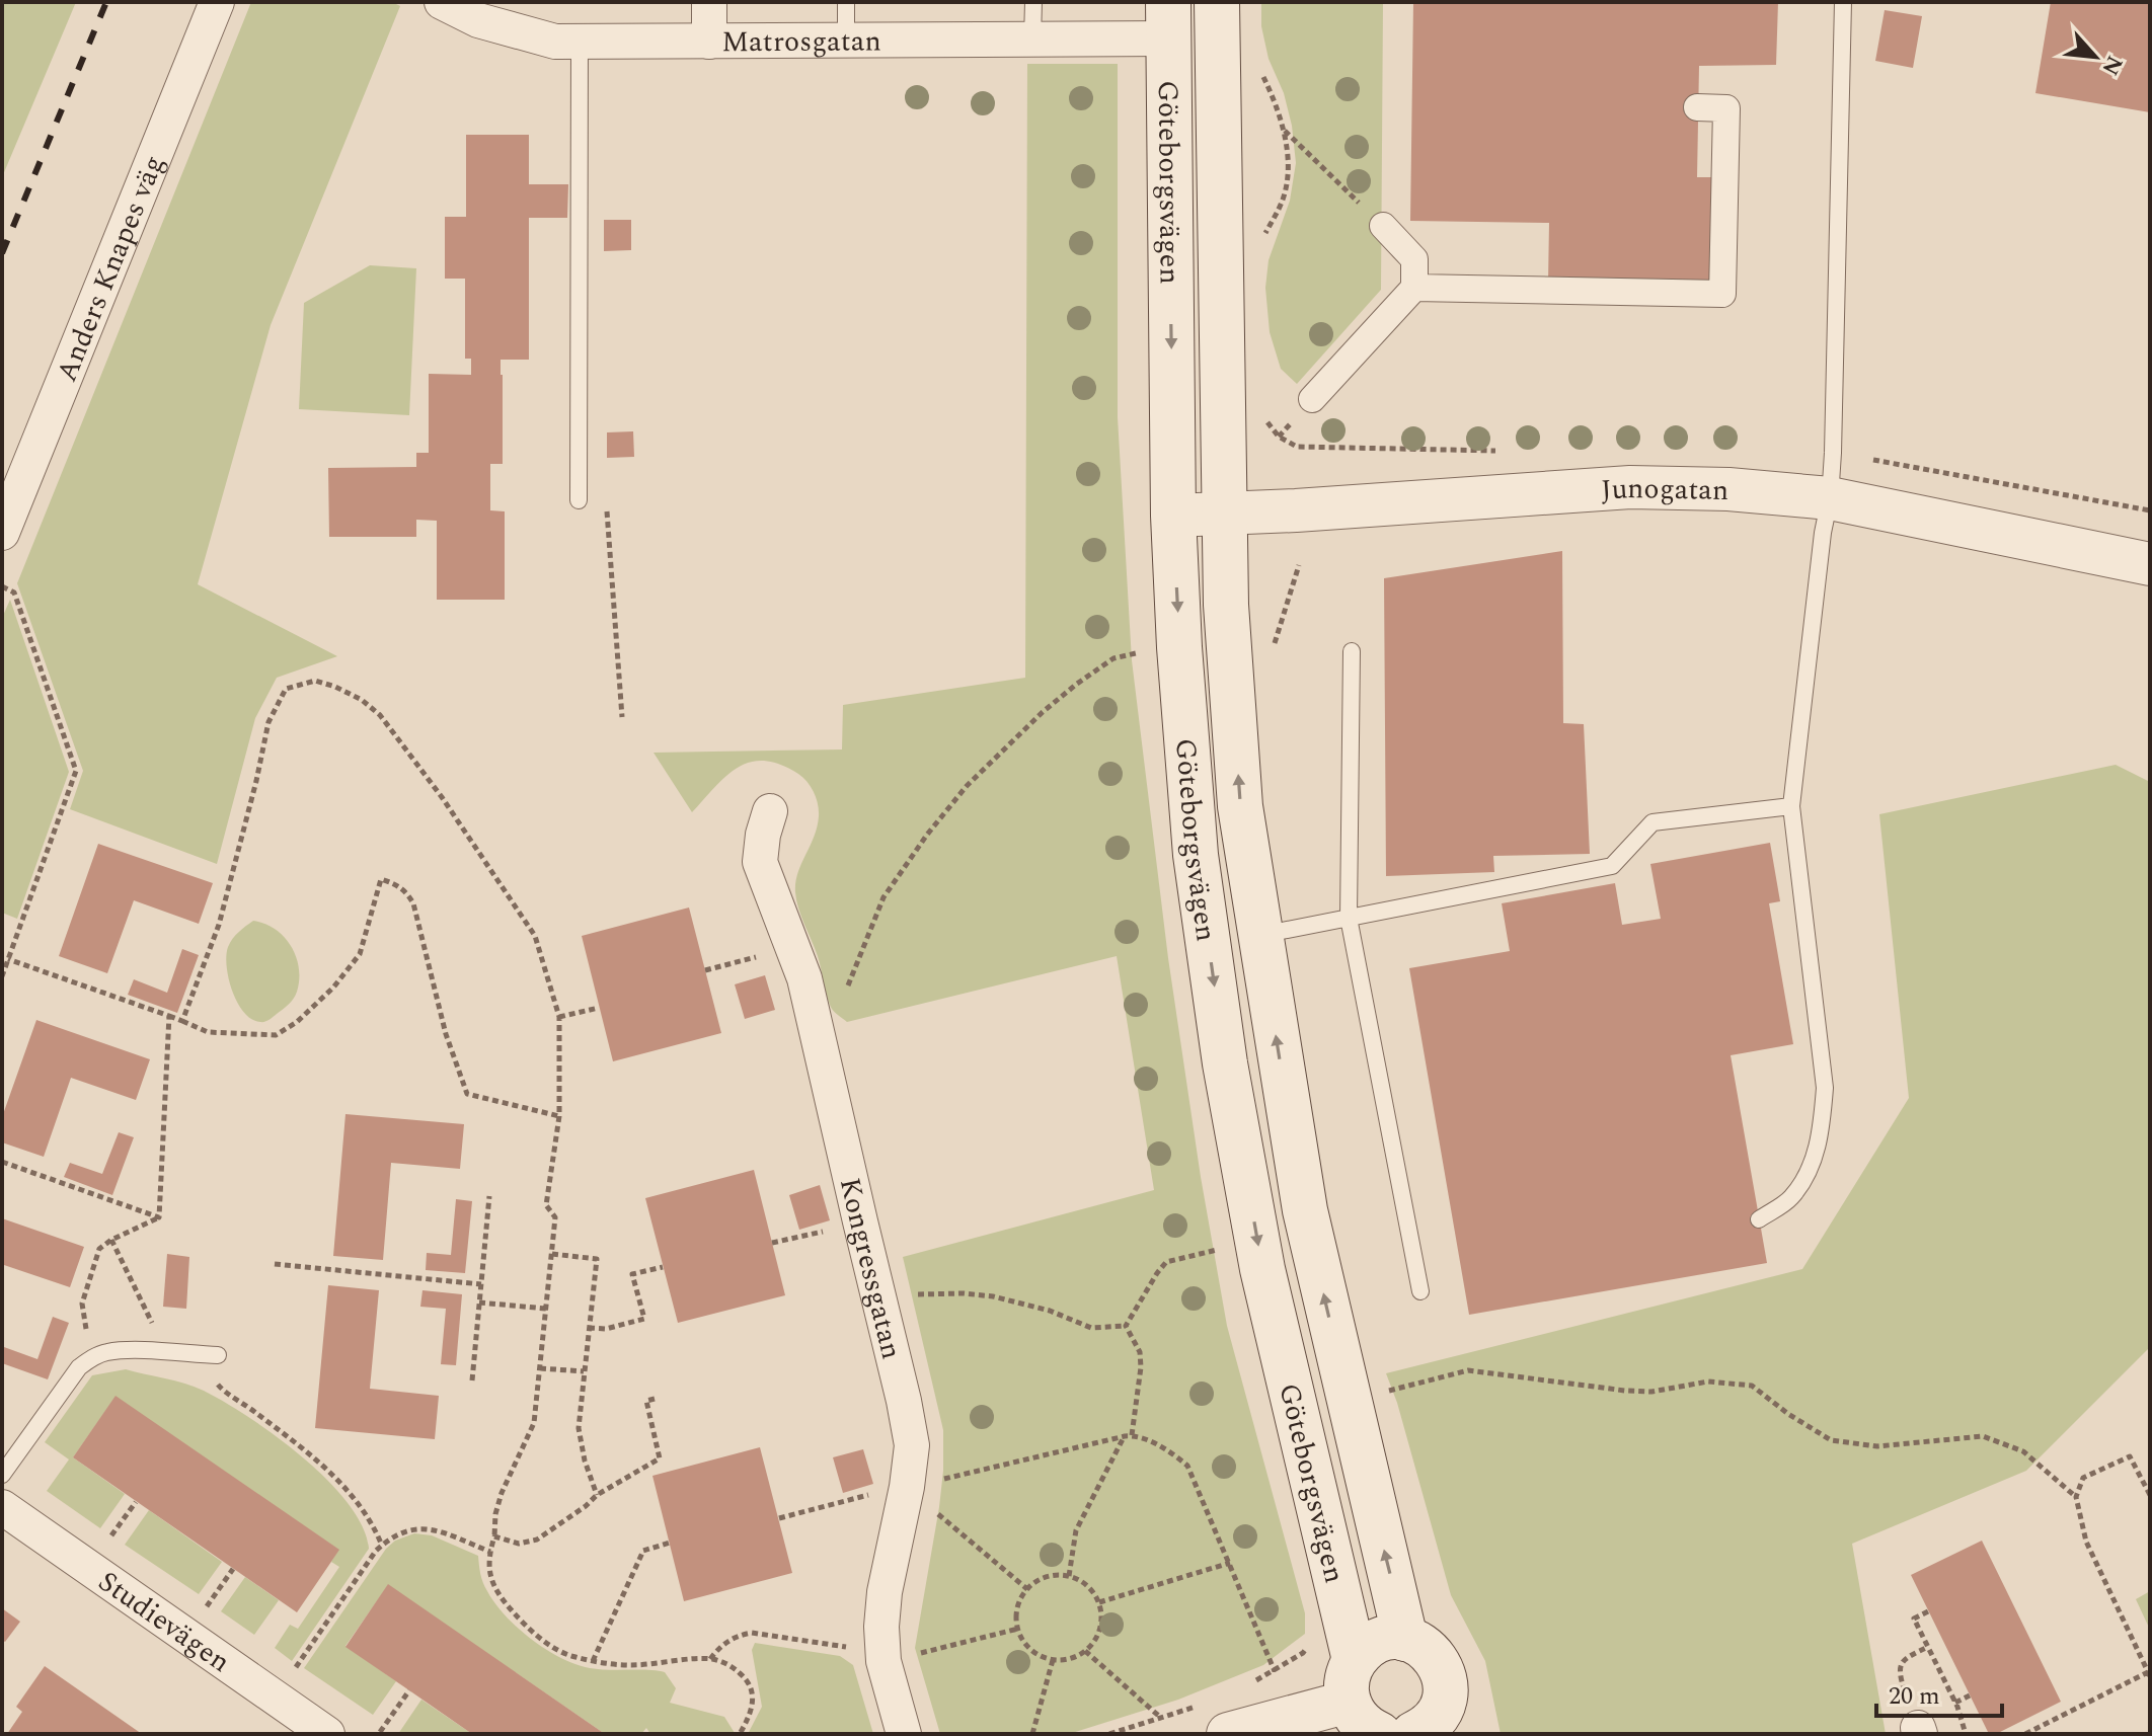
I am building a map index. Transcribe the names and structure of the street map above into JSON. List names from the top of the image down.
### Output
{
  "streets": {
    "main road": ["Göteborgsvägen"],
    "street": [
      "Matrosgatan",
      "Anders Knapes väg",
      "Junogatan",
      "Kongressgatan",
      "Studievägen"
    ]
  },
  "crossings": [
    ["Matrosgatan", "Göteborgsvägen"],
    ["Göteborgsvägen", "Junogatan"]
  ],
  "scale_bar": "20 m",
  "north": "bottom right"
}
